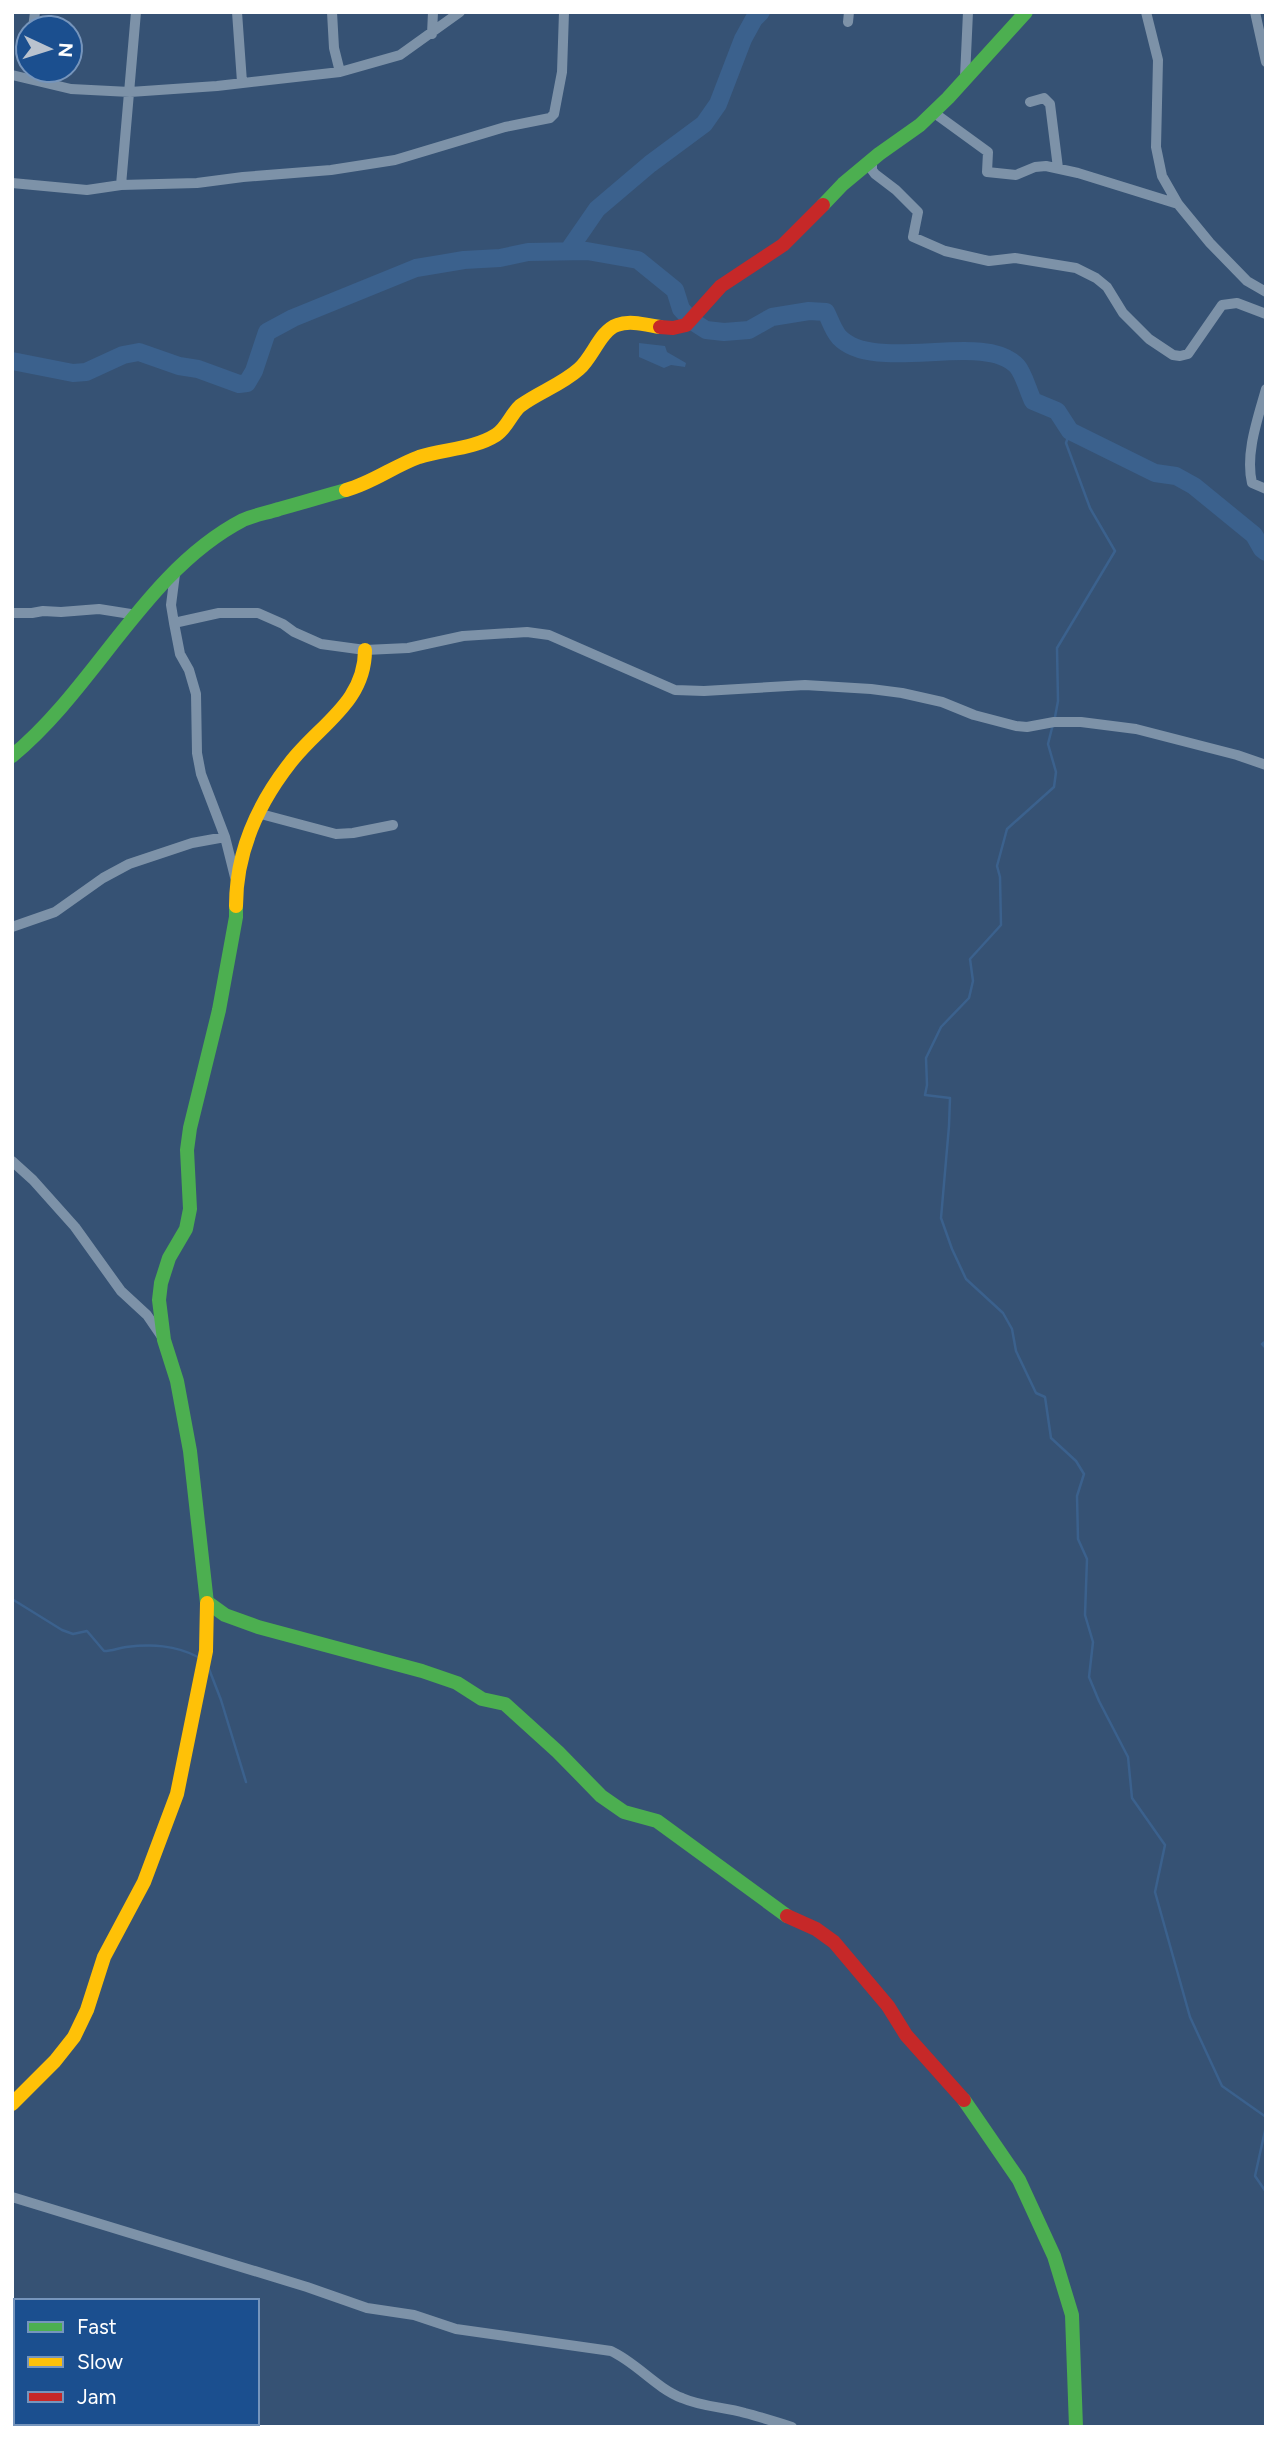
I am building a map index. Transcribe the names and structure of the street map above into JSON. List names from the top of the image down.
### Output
{
  "legend": ["Fast", "Slow", "Jam"],
  "north": "right"
}
